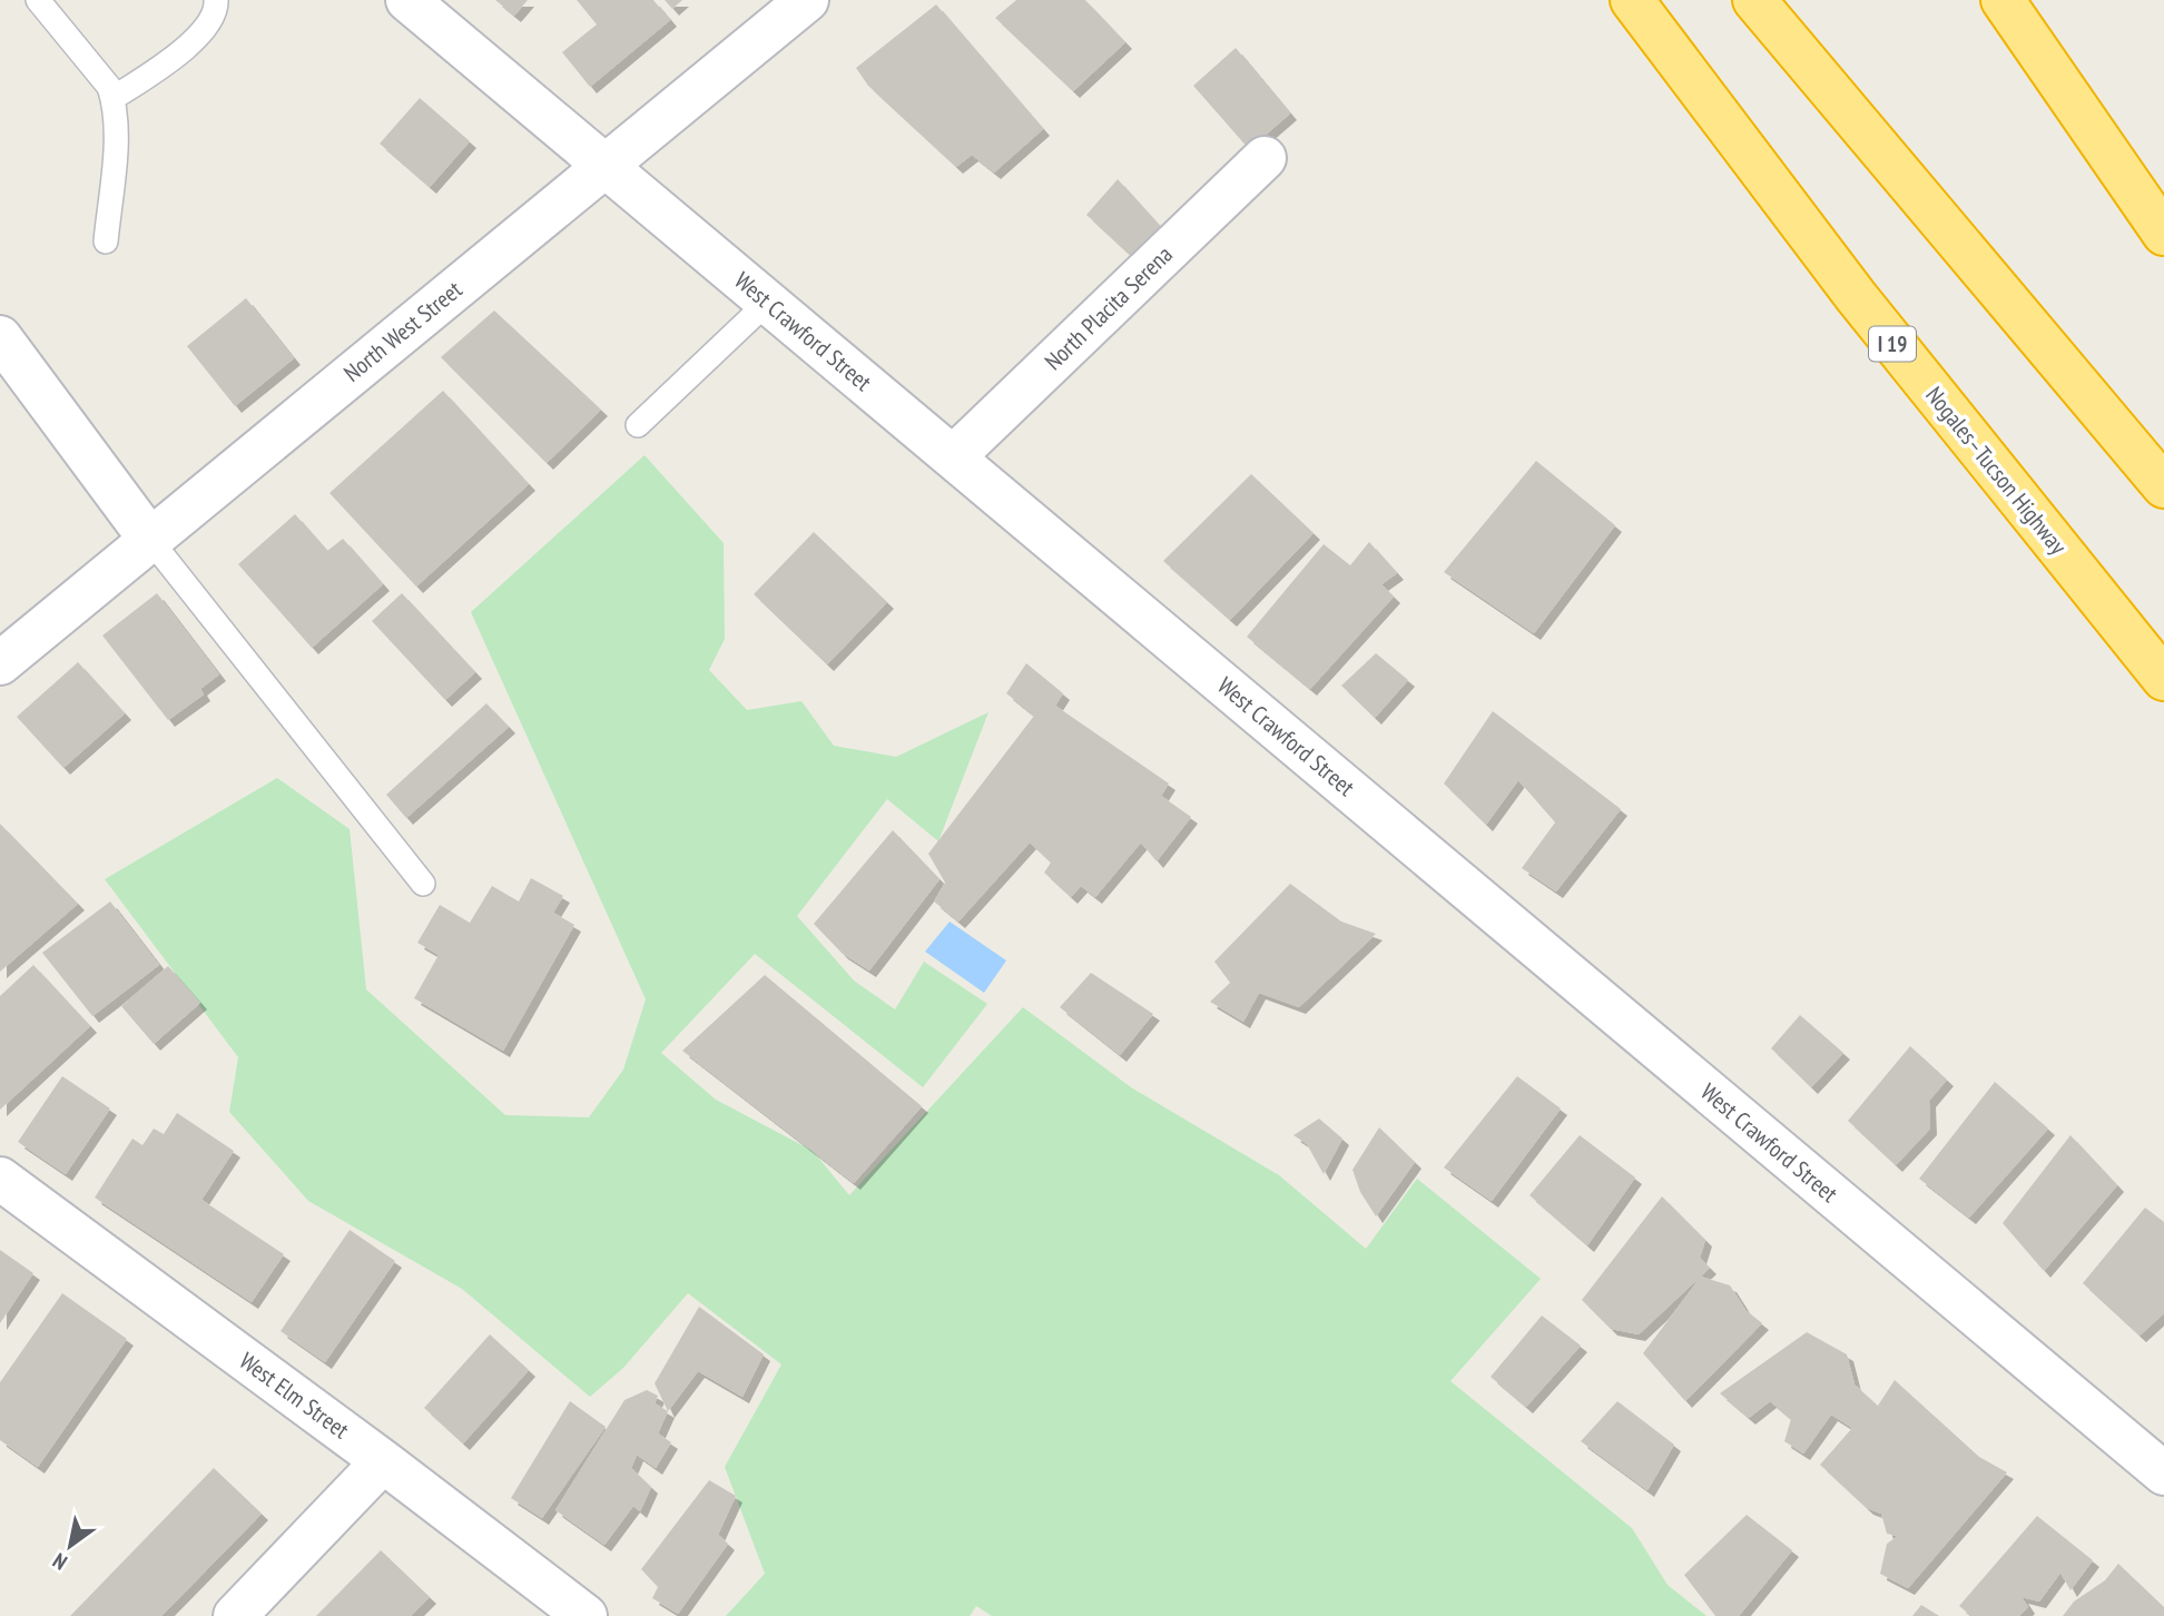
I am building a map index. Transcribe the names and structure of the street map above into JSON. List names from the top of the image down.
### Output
{
  "streets": {
    "highway": ["I 19", "Nogales–Tucson Highway"],
    "street": [
      "North Placita Serena",
      "North West Street",
      "West Crawford Street",
      "West Elm Street"
    ]
  },
  "crossings": [
    ["North Placita Serena", "West Crawford Street"],
    ["North West Street", "West Crawford Street"]
  ],
  "north": "bottom left"
}
